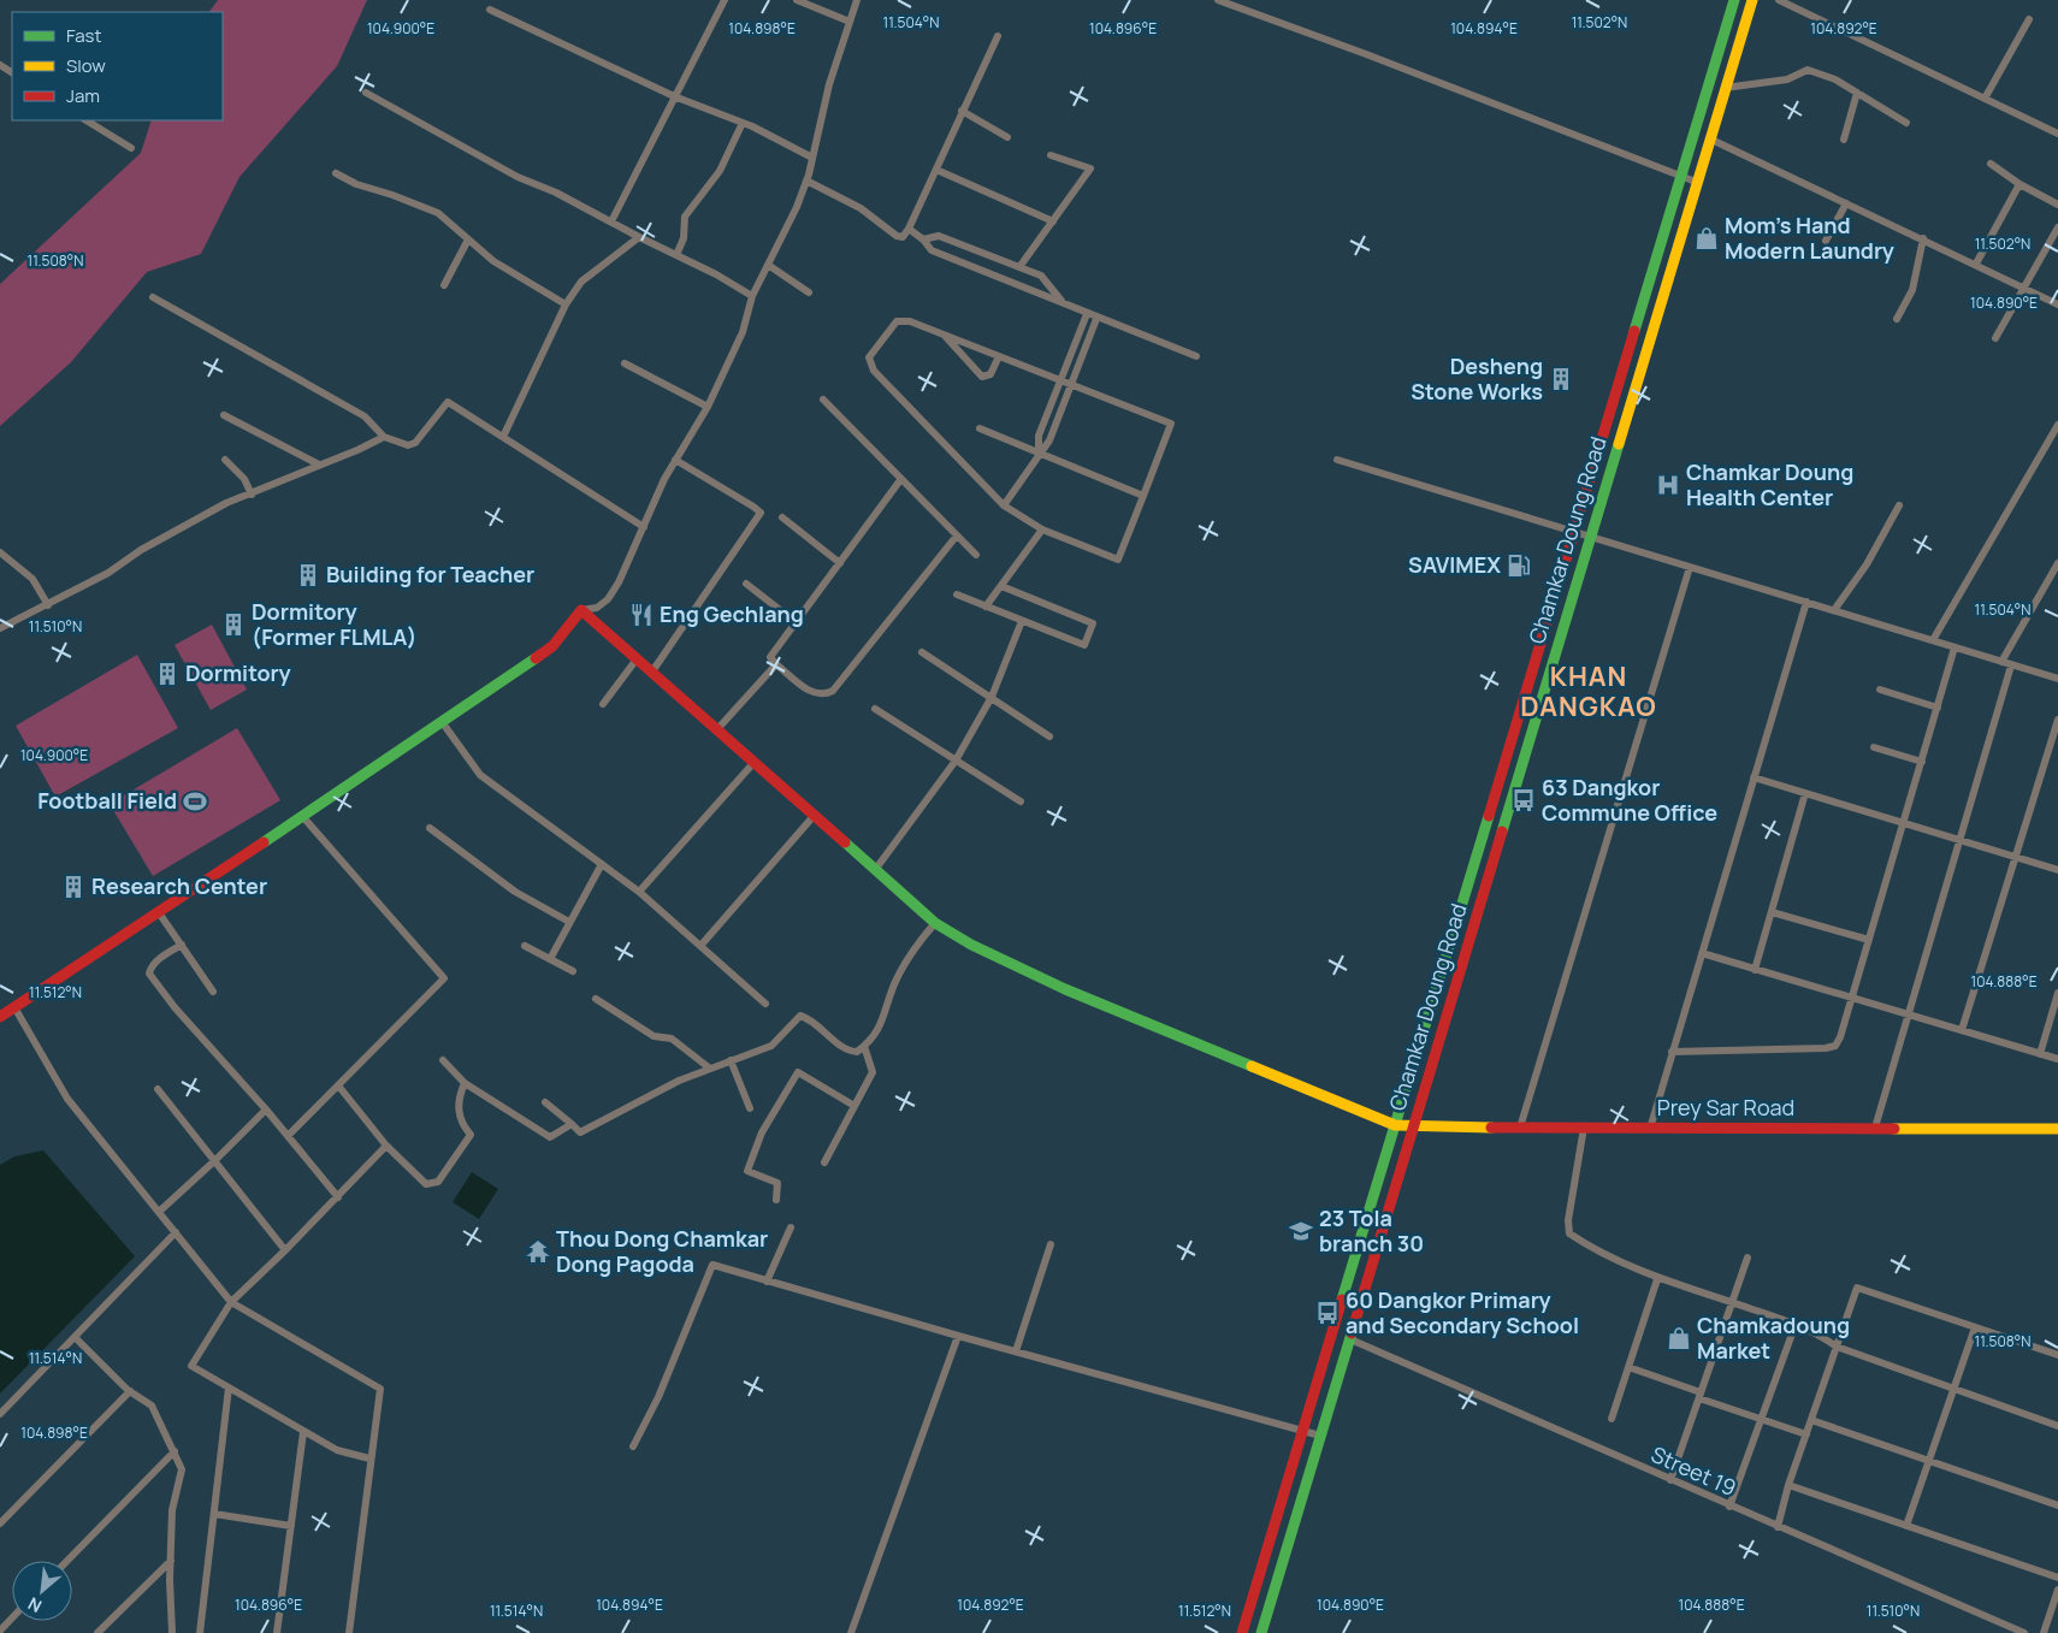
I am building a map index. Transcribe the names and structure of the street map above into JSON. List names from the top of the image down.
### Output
{
  "streets": {
    "main road": ["Chamkar Doung Road", "Prey Sar Road"],
    "street": ["Street 19"]
  },
  "crossings": [
    ["Chamkar Doung Road", "Prey Sar Road"],
    ["Chamkar Doung Road", "Street 19"]
  ],
  "districts": ["KHAN DANGKAO"],
  "places": {
    "shop": ["Mom's Hand Modern Laundry", "Chamkadoung Market"],
    "building": [
      "Desheng Stone Works",
      "Building for Teacher",
      "Dormitory (Former FLMLA)",
      "Dormitory",
      "Research Center"
    ],
    "hospital": ["Chamkar Doung Health Center"],
    "fuel station": ["SAVIMEX"],
    "restaurant": ["Eng Gechlang"],
    "bus stop": ["63 Dangkor Commune Office", "60 Dangkor Primary and Secondary School"],
    "sports": ["Football Field"],
    "school or university": ["23 Tola branch 30"],
    "temple": ["Thou Dong Chamkar Dong Pagoda"]
  },
  "legend": ["Fast", "Slow", "Jam"],
  "north": "bottom left",
  "coordinates": [
    "11.502°N",
    "11.504°N",
    "104.900°E",
    "104.898°E",
    "104.896°E",
    "104.894°E",
    "104.892°E",
    "11.508°N",
    "104.890°E",
    "11.510°N",
    "104.888°E",
    "11.512°N",
    "11.514°N"
  ]
}
